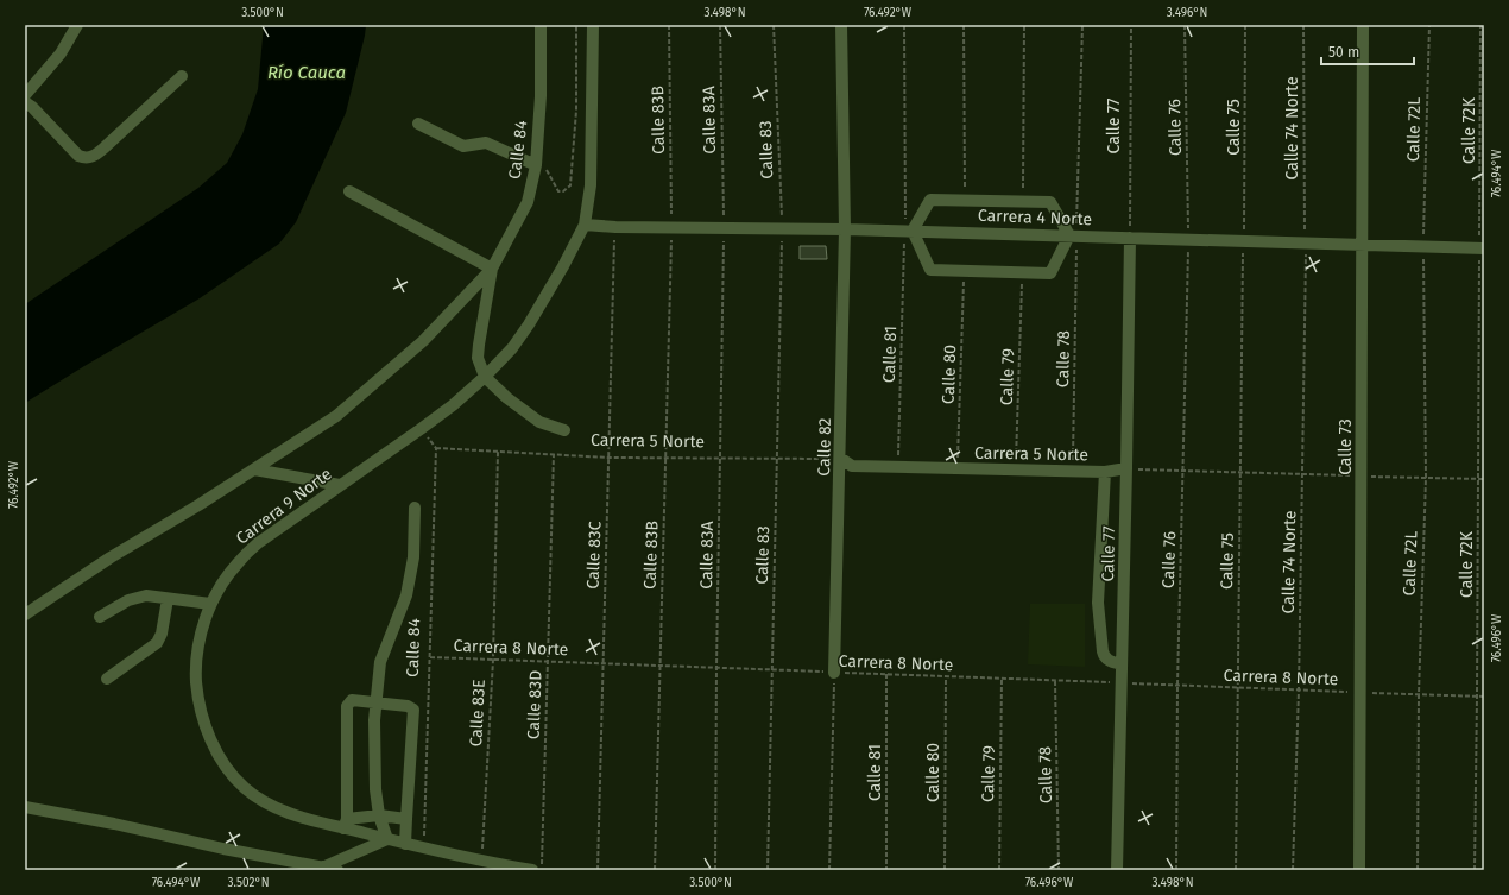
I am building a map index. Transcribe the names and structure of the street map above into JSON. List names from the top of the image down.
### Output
{
  "streets": {
    "street": [
      "Calle 77",
      "Calle 84",
      "Carrera 4 Norte",
      "Carrera 5 Norte",
      "Calle 82",
      "Calle 73",
      "Carrera 9 Norte"
    ],
    "path": [
      "Calle 83B",
      "Calle 83A",
      "Calle 76",
      "Calle 75",
      "Calle 74 Norte",
      "Calle 72L",
      "Calle 72K",
      "Calle 83",
      "Calle 81",
      "Calle 78",
      "Calle 80",
      "Calle 79",
      "Calle 83C",
      "Carrera 8 Norte",
      "Calle 83D",
      "Calle 83E"
    ]
  },
  "crossings": [
    ["Calle 83B", "Carrera 5 Norte"],
    ["Calle 83B", "Carrera 8 Norte"],
    ["Calle 83A", "Carrera 5 Norte"],
    ["Calle 83A", "Carrera 8 Norte"],
    ["Calle 77", "Carrera 4 Norte"],
    ["Calle 77", "Carrera 5 Norte"],
    ["Calle 77", "Carrera 8 Norte"],
    ["Calle 76", "Carrera 8 Norte"],
    ["Calle 75", "Carrera 8 Norte"],
    ["Calle 74 Norte", "Carrera 8 Norte"],
    ["Calle 72L", "Carrera 8 Norte"],
    ["Calle 72K", "Carrera 8 Norte"],
    ["Calle 84", "Carrera 5 Norte"],
    ["Calle 84", "Carrera 9 Norte"],
    ["Calle 84", "Carrera 8 Norte"],
    ["Calle 83", "Carrera 5 Norte"],
    ["Calle 83", "Carrera 8 Norte"],
    ["Carrera 4 Norte", "Calle 82"],
    ["Carrera 4 Norte", "Calle 73"],
    ["Carrera 4 Norte", "Carrera 9 Norte"],
    ["Calle 81", "Carrera 5 Norte"],
    ["Calle 81", "Carrera 8 Norte"],
    ["Calle 78", "Carrera 5 Norte"],
    ["Calle 78", "Carrera 8 Norte"],
    ["Calle 80", "Carrera 5 Norte"],
    ["Calle 80", "Carrera 8 Norte"],
    ["Calle 79", "Carrera 5 Norte"],
    ["Calle 79", "Carrera 8 Norte"],
    ["Carrera 5 Norte", "Calle 82"],
    ["Carrera 5 Norte", "Calle 83C"],
    ["Carrera 5 Norte", "Calle 83D"],
    ["Carrera 5 Norte", "Calle 83E"],
    ["Calle 82", "Carrera 8 Norte"],
    ["Calle 73", "Carrera 8 Norte"],
    ["Carrera 9 Norte", "Calle 83E"],
    ["Calle 83C", "Carrera 8 Norte"],
    ["Carrera 8 Norte", "Calle 83D"],
    ["Carrera 8 Norte", "Calle 83E"]
  ],
  "water": ["Río Cauca"],
  "scale_bar": "50 m",
  "coordinates": [
    "3.500°N",
    "3.498°N",
    "76.492°W",
    "3.496°N",
    "76.494°W",
    "76.496°W",
    "3.502°N"
  ]
}
